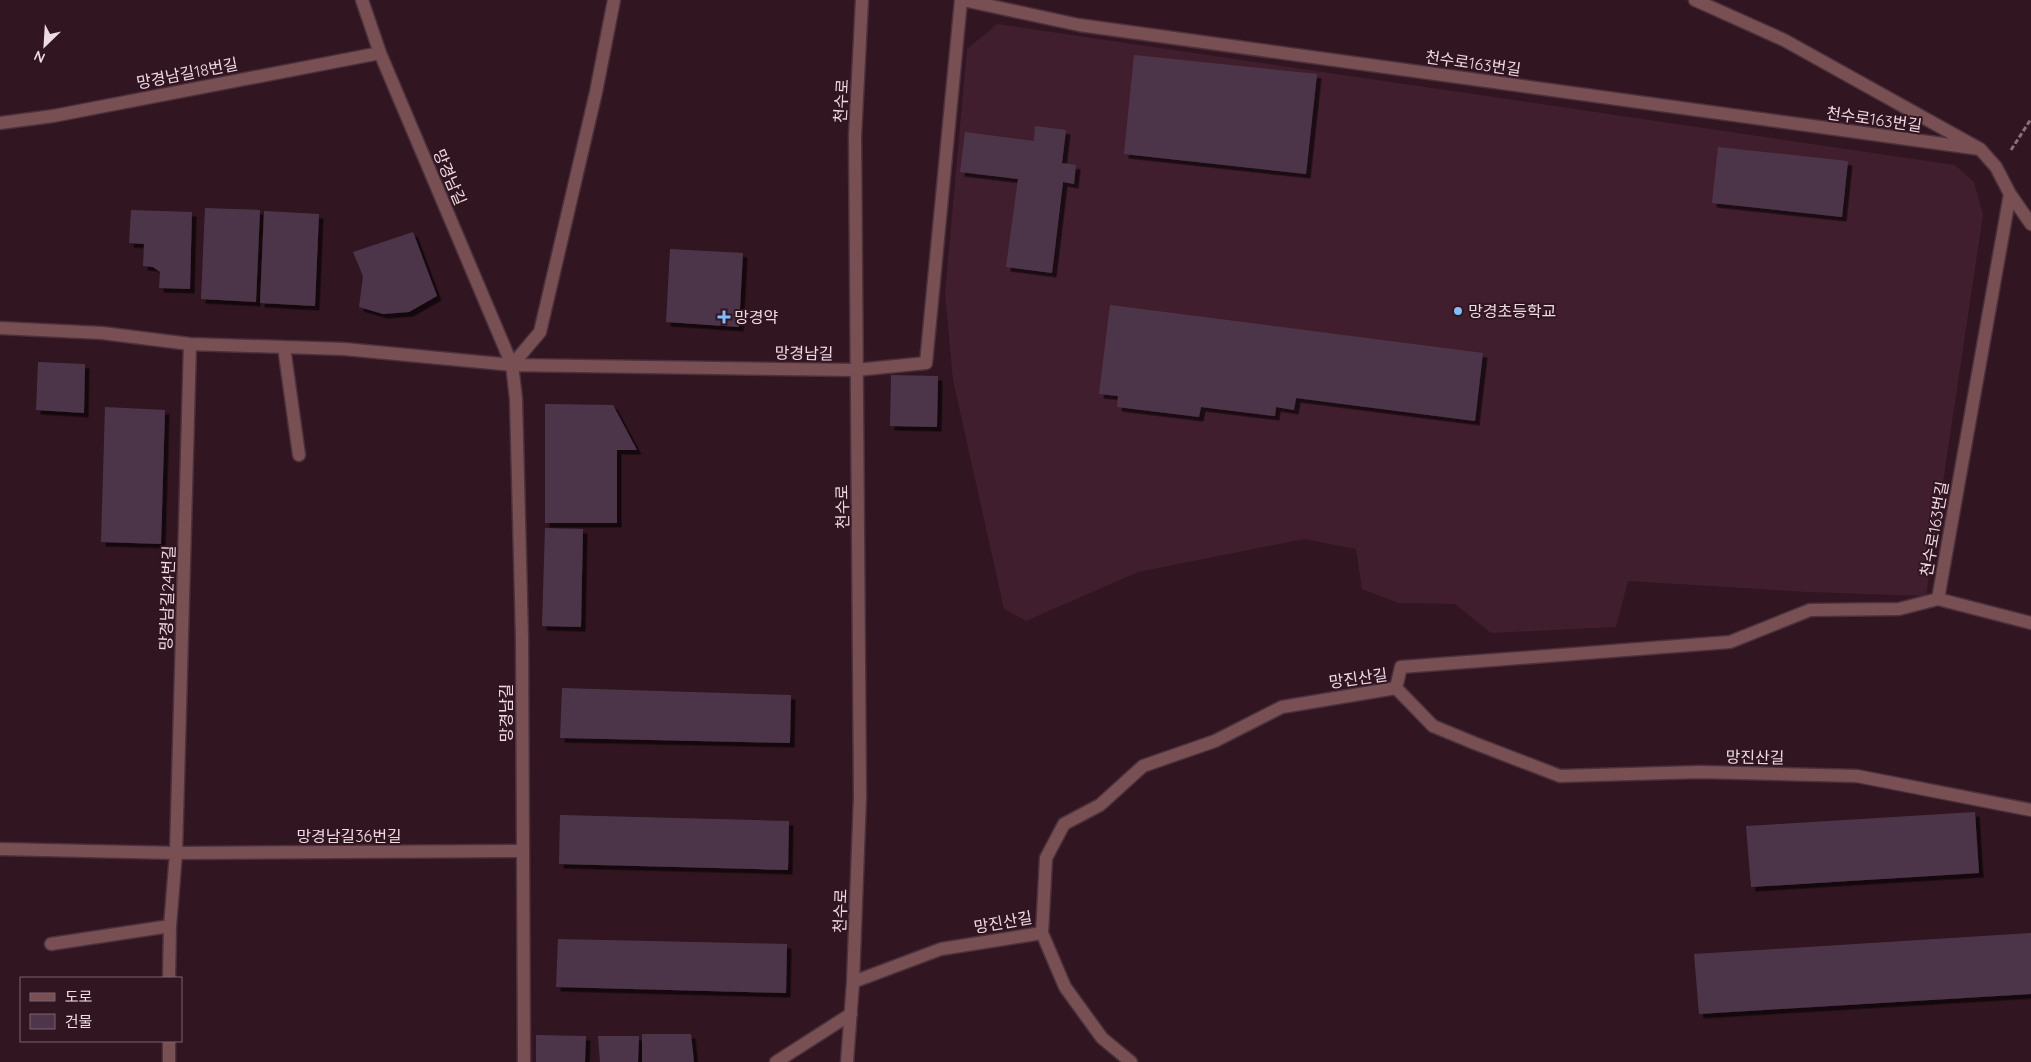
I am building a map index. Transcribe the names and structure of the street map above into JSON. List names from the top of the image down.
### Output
{
  "streets": {
    "street": [
      "천수로163번길",
      "망경남길18번길",
      "천수로",
      "망경남길",
      "망경남길24번길",
      "망진산길",
      "망경남길36번길"
    ]
  },
  "crossings": [
    ["천수로163번길", "망경남길"],
    ["망경남길18번길", "망경남길"],
    ["천수로", "망경남길"],
    ["천수로", "망진산길"],
    ["망경남길", "망경남길36번길"],
    ["망경남길24번길", "망경남길36번길"]
  ],
  "places": {
    "other": ["망경초등학교"],
    "health": ["망경약"]
  },
  "legend": ["도로", "건물"],
  "north": "bottom left"
}
